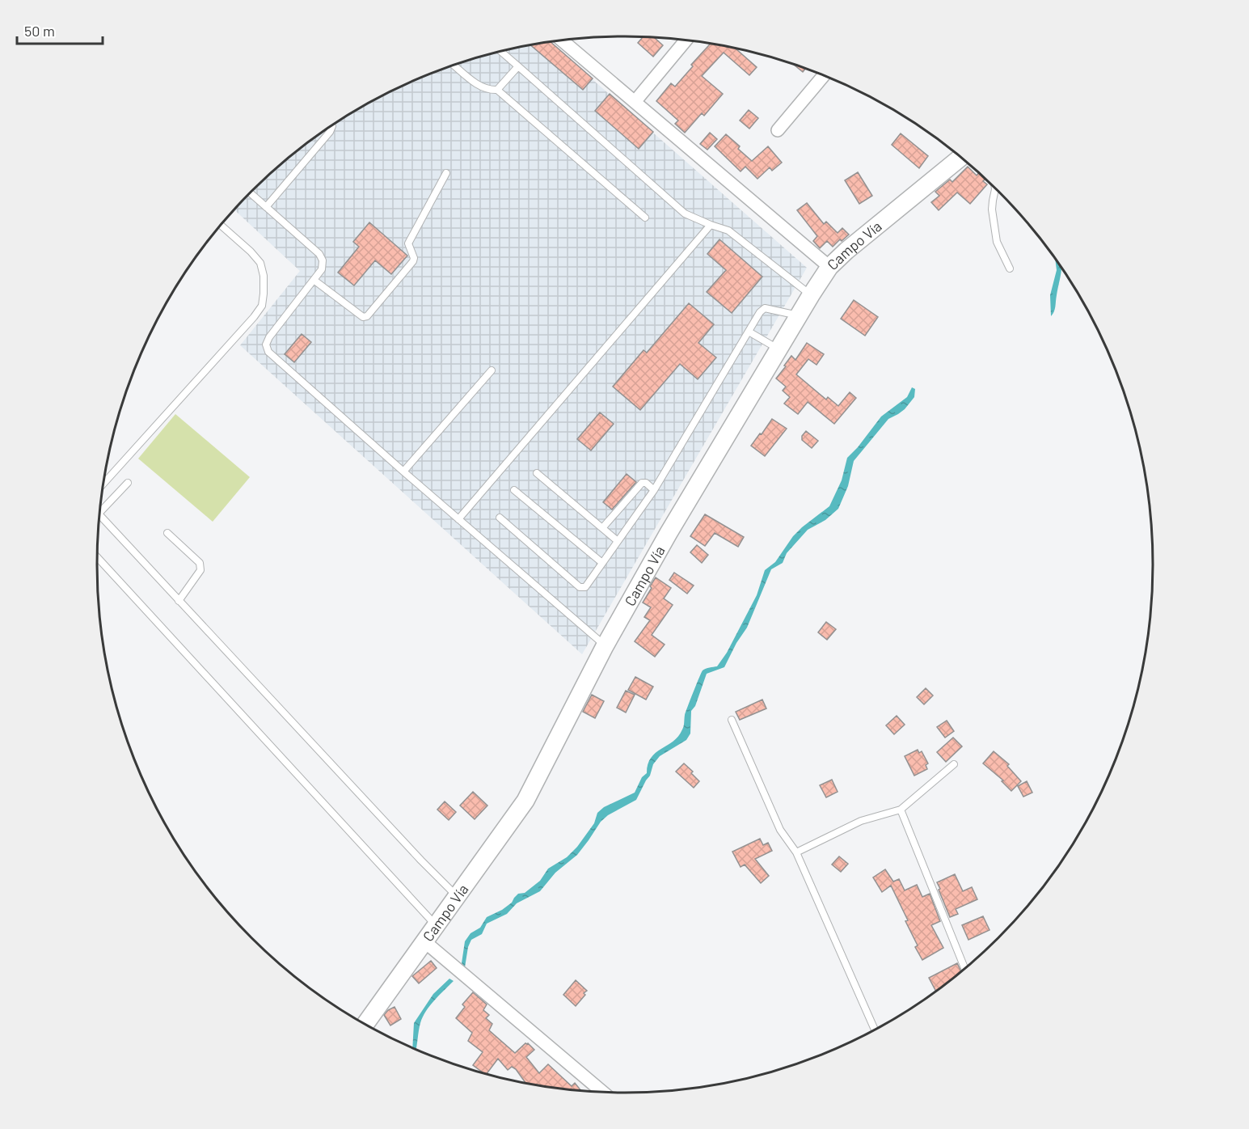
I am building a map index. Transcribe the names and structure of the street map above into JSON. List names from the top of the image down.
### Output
{
  "streets": {
    "street": ["Campo Vía"]
  },
  "scale_bar": "50 m"
}
